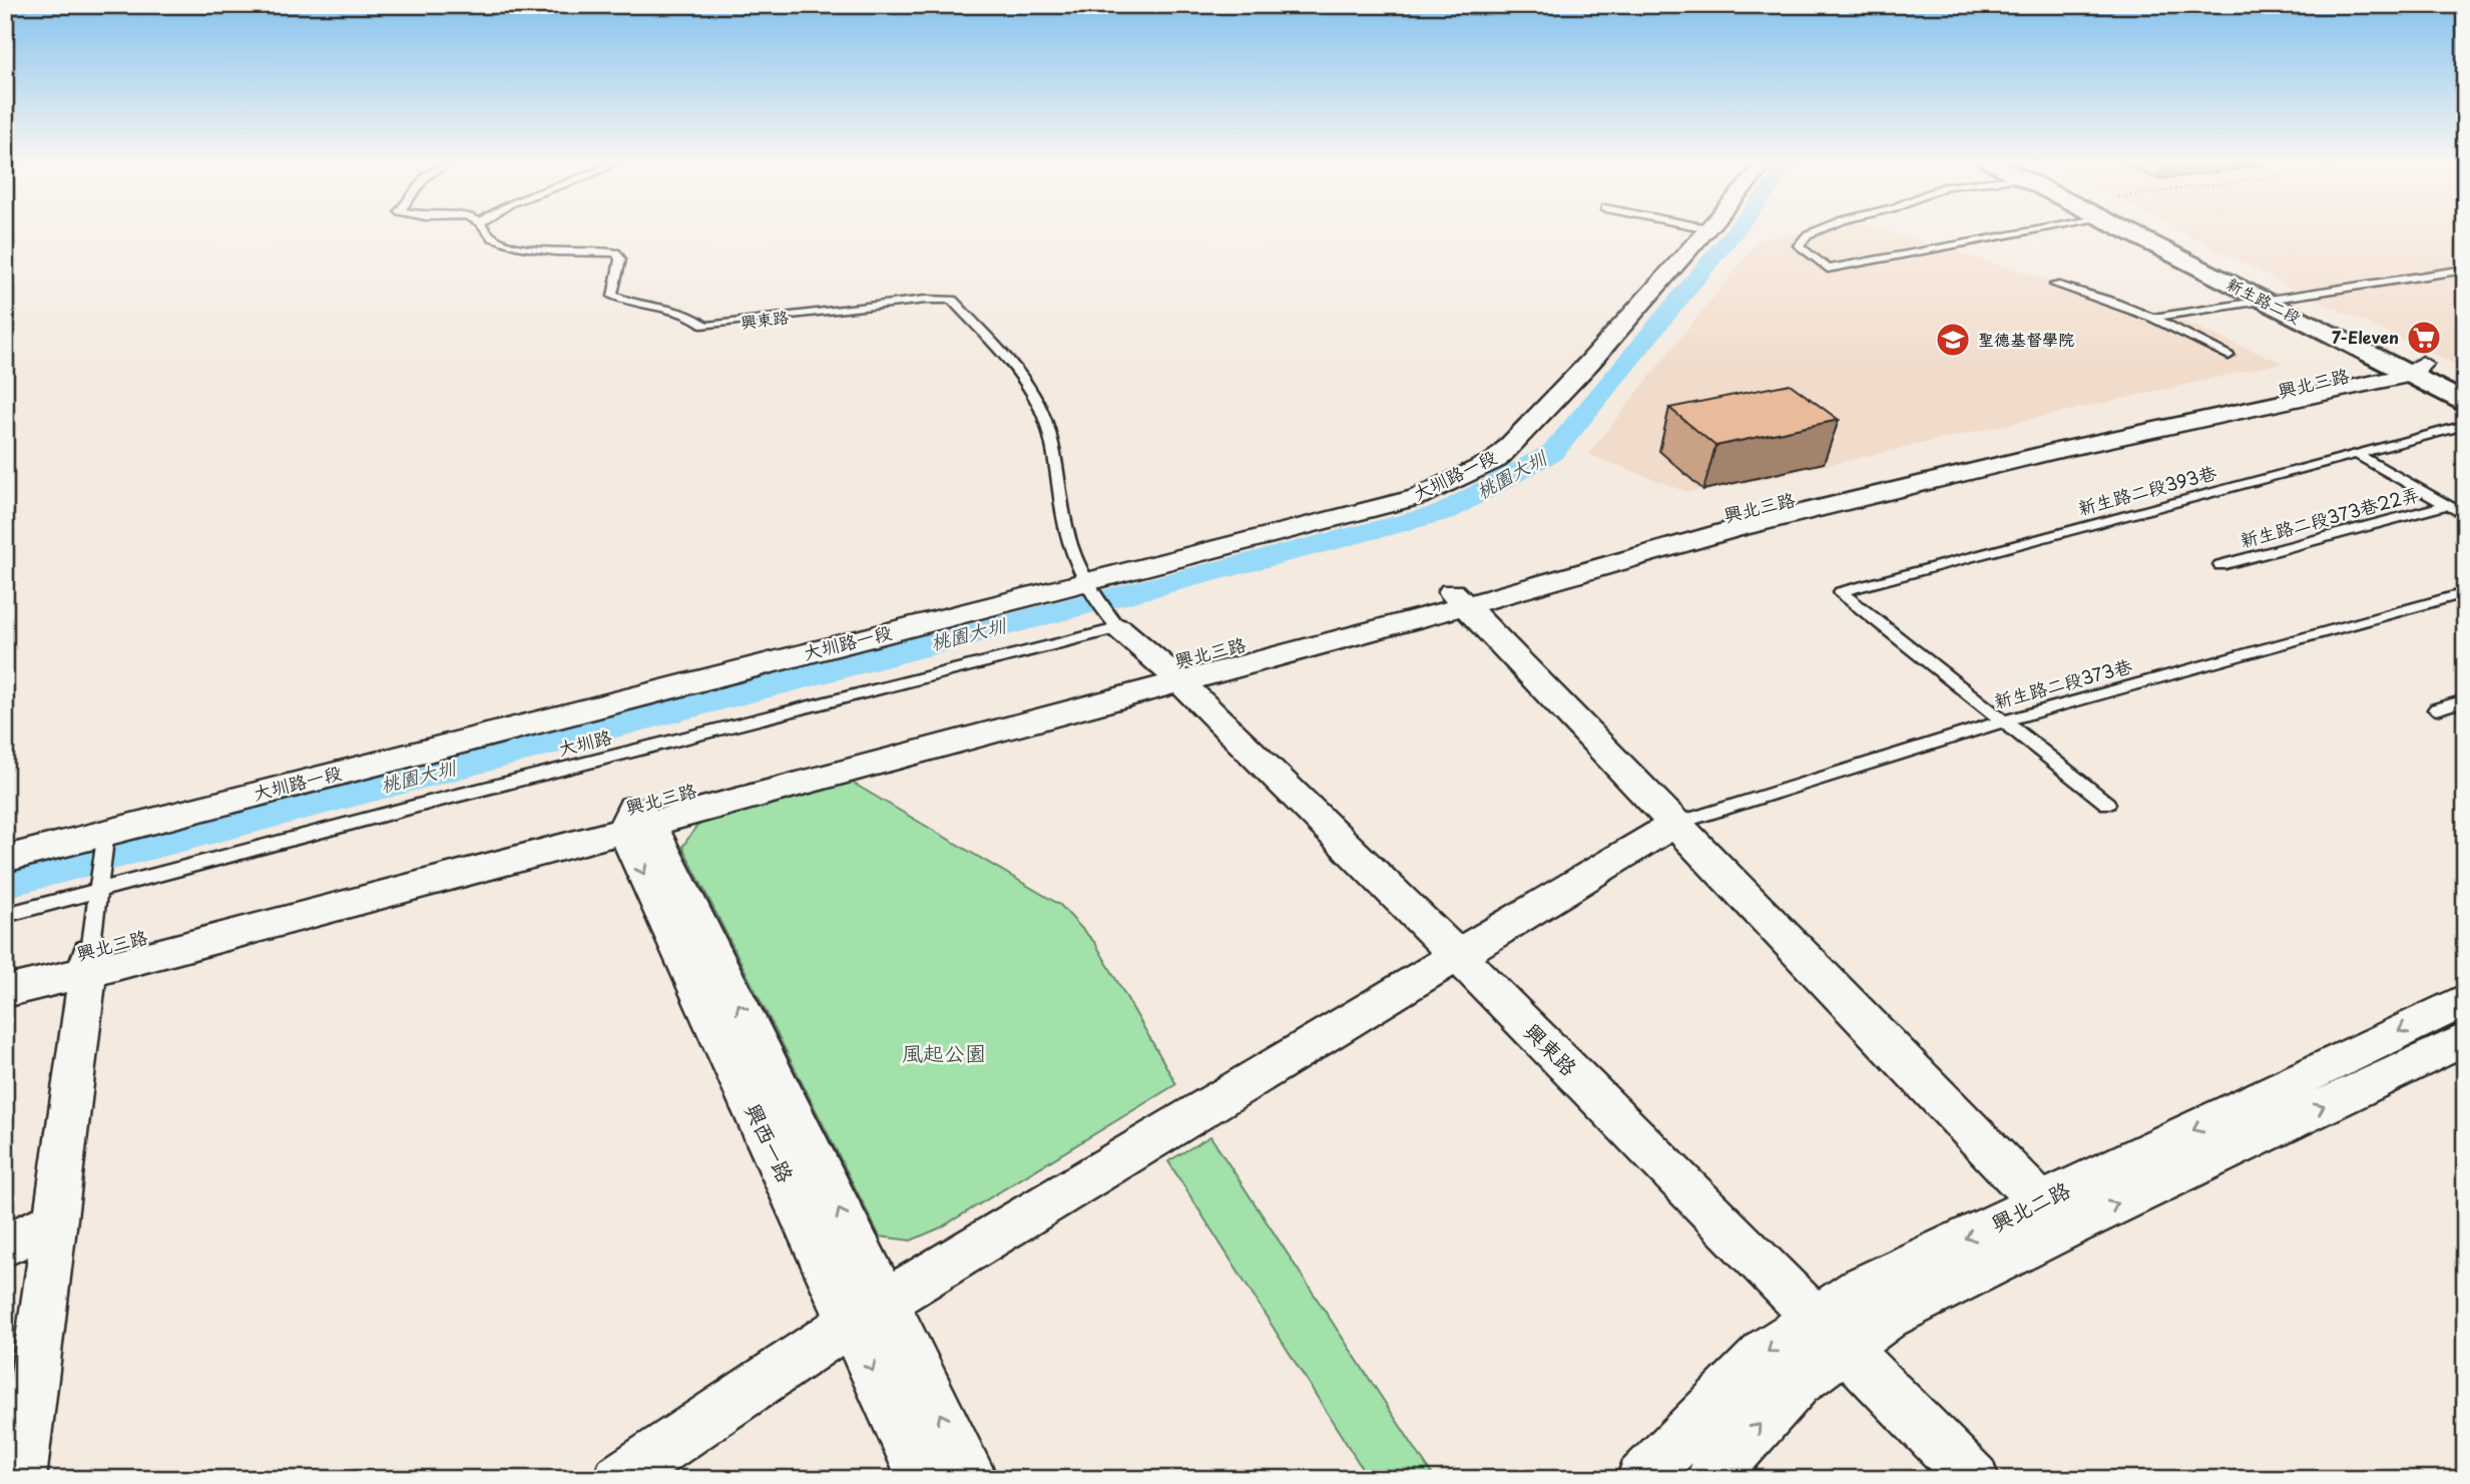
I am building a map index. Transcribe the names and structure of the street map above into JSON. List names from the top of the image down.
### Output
{
  "streets": {
    "main road": ["新生路二段"],
    "street": [
      "興東路",
      "興北三路",
      "大圳路一段",
      "興西一路",
      "興北二路"
    ],
    "lane": [
      "新生路二段393巷",
      "新生路二段373巷22弄",
      "新生路二段373巷",
      "大圳路"
    ]
  },
  "crossings": [
    ["興東路", "大圳路一段"],
    ["興東路", "大圳路"],
    ["興東路", "興北二路"],
    ["新生路二段393巷", "新生路二段373巷22弄"],
    ["新生路二段393巷", "新生路二段373巷"]
  ],
  "water": ["桃園大圳"],
  "parks": ["風起公園"],
  "places": {
    "supermarket": ["7-Eleven"],
    "school or university": ["聖德基督學院"]
  }
}
